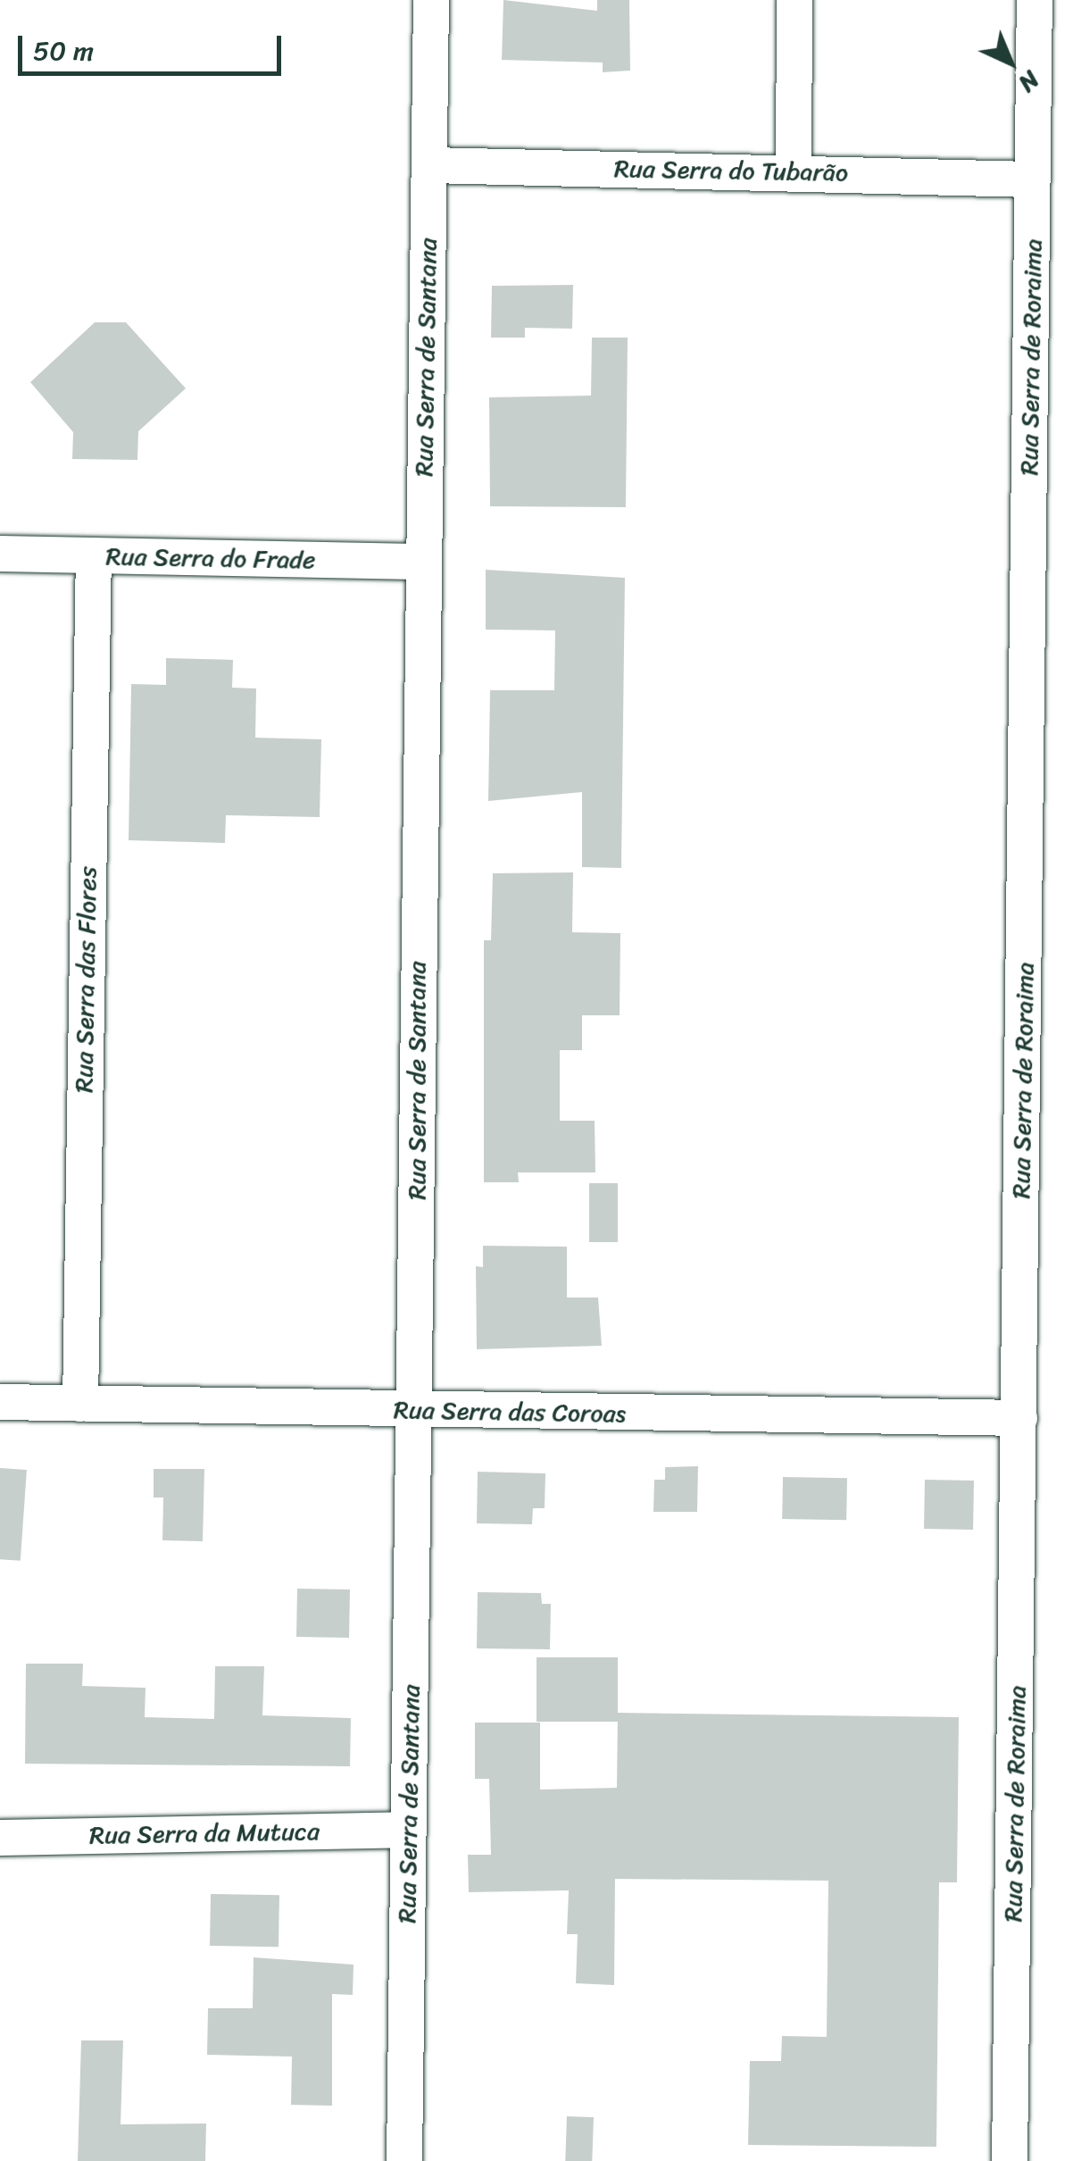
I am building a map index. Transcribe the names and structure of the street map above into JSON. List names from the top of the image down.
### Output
{
  "streets": {
    "street": [
      "Rua Serra do Tubarão",
      "Rua Serra de Santana",
      "Rua Serra de Roraima",
      "Rua Serra do Frade",
      "Rua Serra das Flores",
      "Rua Serra das Coroas",
      "Rua Serra da Mutuca"
    ]
  },
  "crossings": [
    ["Rua Serra do Tubarão", "Rua Serra de Santana"],
    ["Rua Serra do Tubarão", "Rua Serra de Roraima"],
    ["Rua Serra de Santana", "Rua Serra do Frade"],
    ["Rua Serra de Santana", "Rua Serra das Coroas"],
    ["Rua Serra de Santana", "Rua Serra da Mutuca"],
    ["Rua Serra de Roraima", "Rua Serra das Coroas"],
    ["Rua Serra do Frade", "Rua Serra das Flores"],
    ["Rua Serra das Flores", "Rua Serra das Coroas"]
  ],
  "scale_bar": "50 m",
  "north": "bottom right"
}
